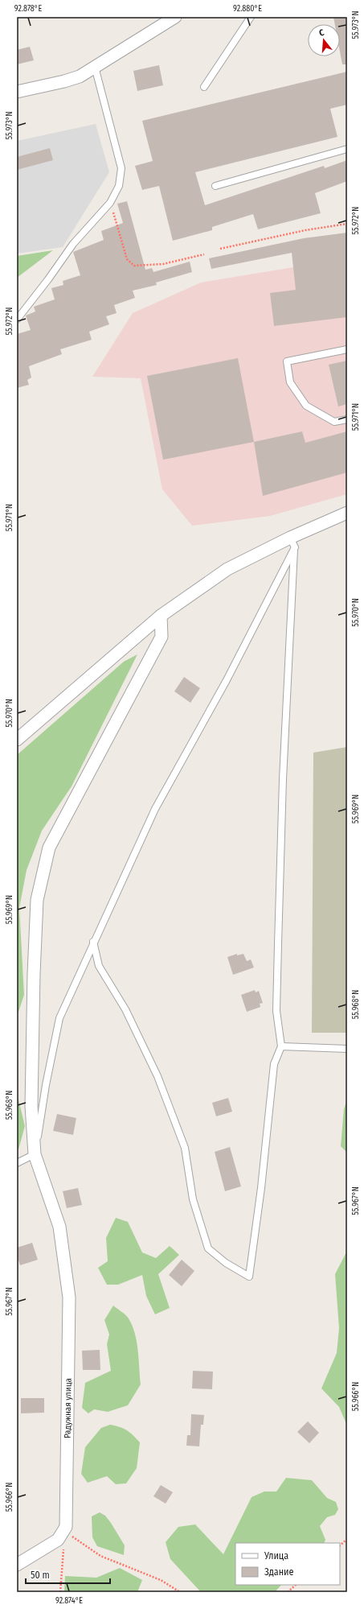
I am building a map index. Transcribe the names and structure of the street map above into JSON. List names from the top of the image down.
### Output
{
  "streets": {
    "street": ["Радужная улица"]
  },
  "legend": ["Улица", "Здание"],
  "scale_bar": "50 m",
  "north": "top",
  "coordinates": [
    "92.878°E",
    "92.880°E",
    "55.973°N",
    "55.972°N",
    "55.971°N",
    "55.970°N",
    "55.969°N",
    "55.968°N",
    "55.967°N",
    "55.966°N",
    "92.874°E"
  ]
}
